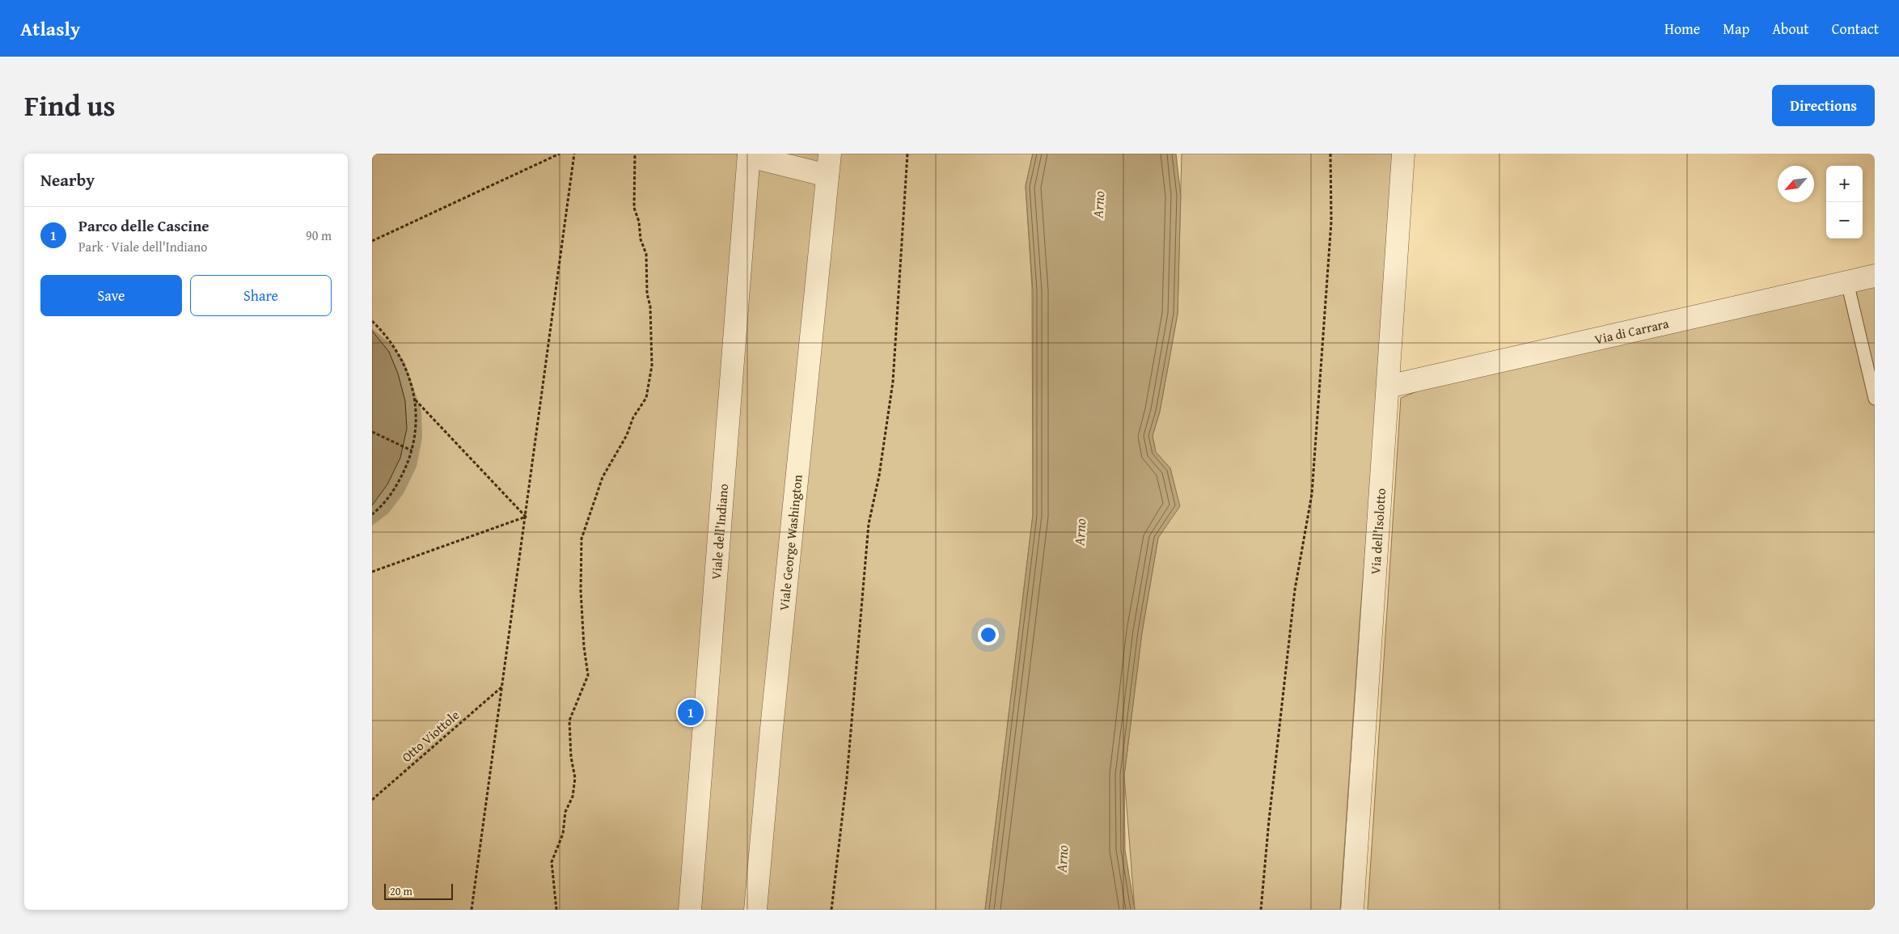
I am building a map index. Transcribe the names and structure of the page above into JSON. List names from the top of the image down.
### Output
{
  "streets": {
    "street": [
      "Via di Carrara",
      "Viale dell'Indiano",
      "Via dell'Isolotto",
      "Viale George Washington"
    ],
    "path": ["Otto Viottole"]
  },
  "crossings": [
    ["Via di Carrara", "Via dell'Isolotto"]
  ],
  "water": ["Arno"],
  "scale_bar": "20 m",
  "north": "bottom left",
  "page": {
    "header": "Atlasly",
    "nav": [
      "Home",
      "Map",
      "About",
      "Contact"
    ],
    "title": "Find us",
    "buttons": [
      "Directions",
      ["Save", "Share"]
    ],
    "heading": "Nearby",
    "map_buttons": ["+", "−"],
    "list": [
      {
        "mark": "1",
        "name": "Parco delle Cascine",
        "note": "Park · Viale dell'Indiano",
        "value": "90 m"
      }
    ],
    "pins": "1",
    "scale": "20 m"
  }
}
